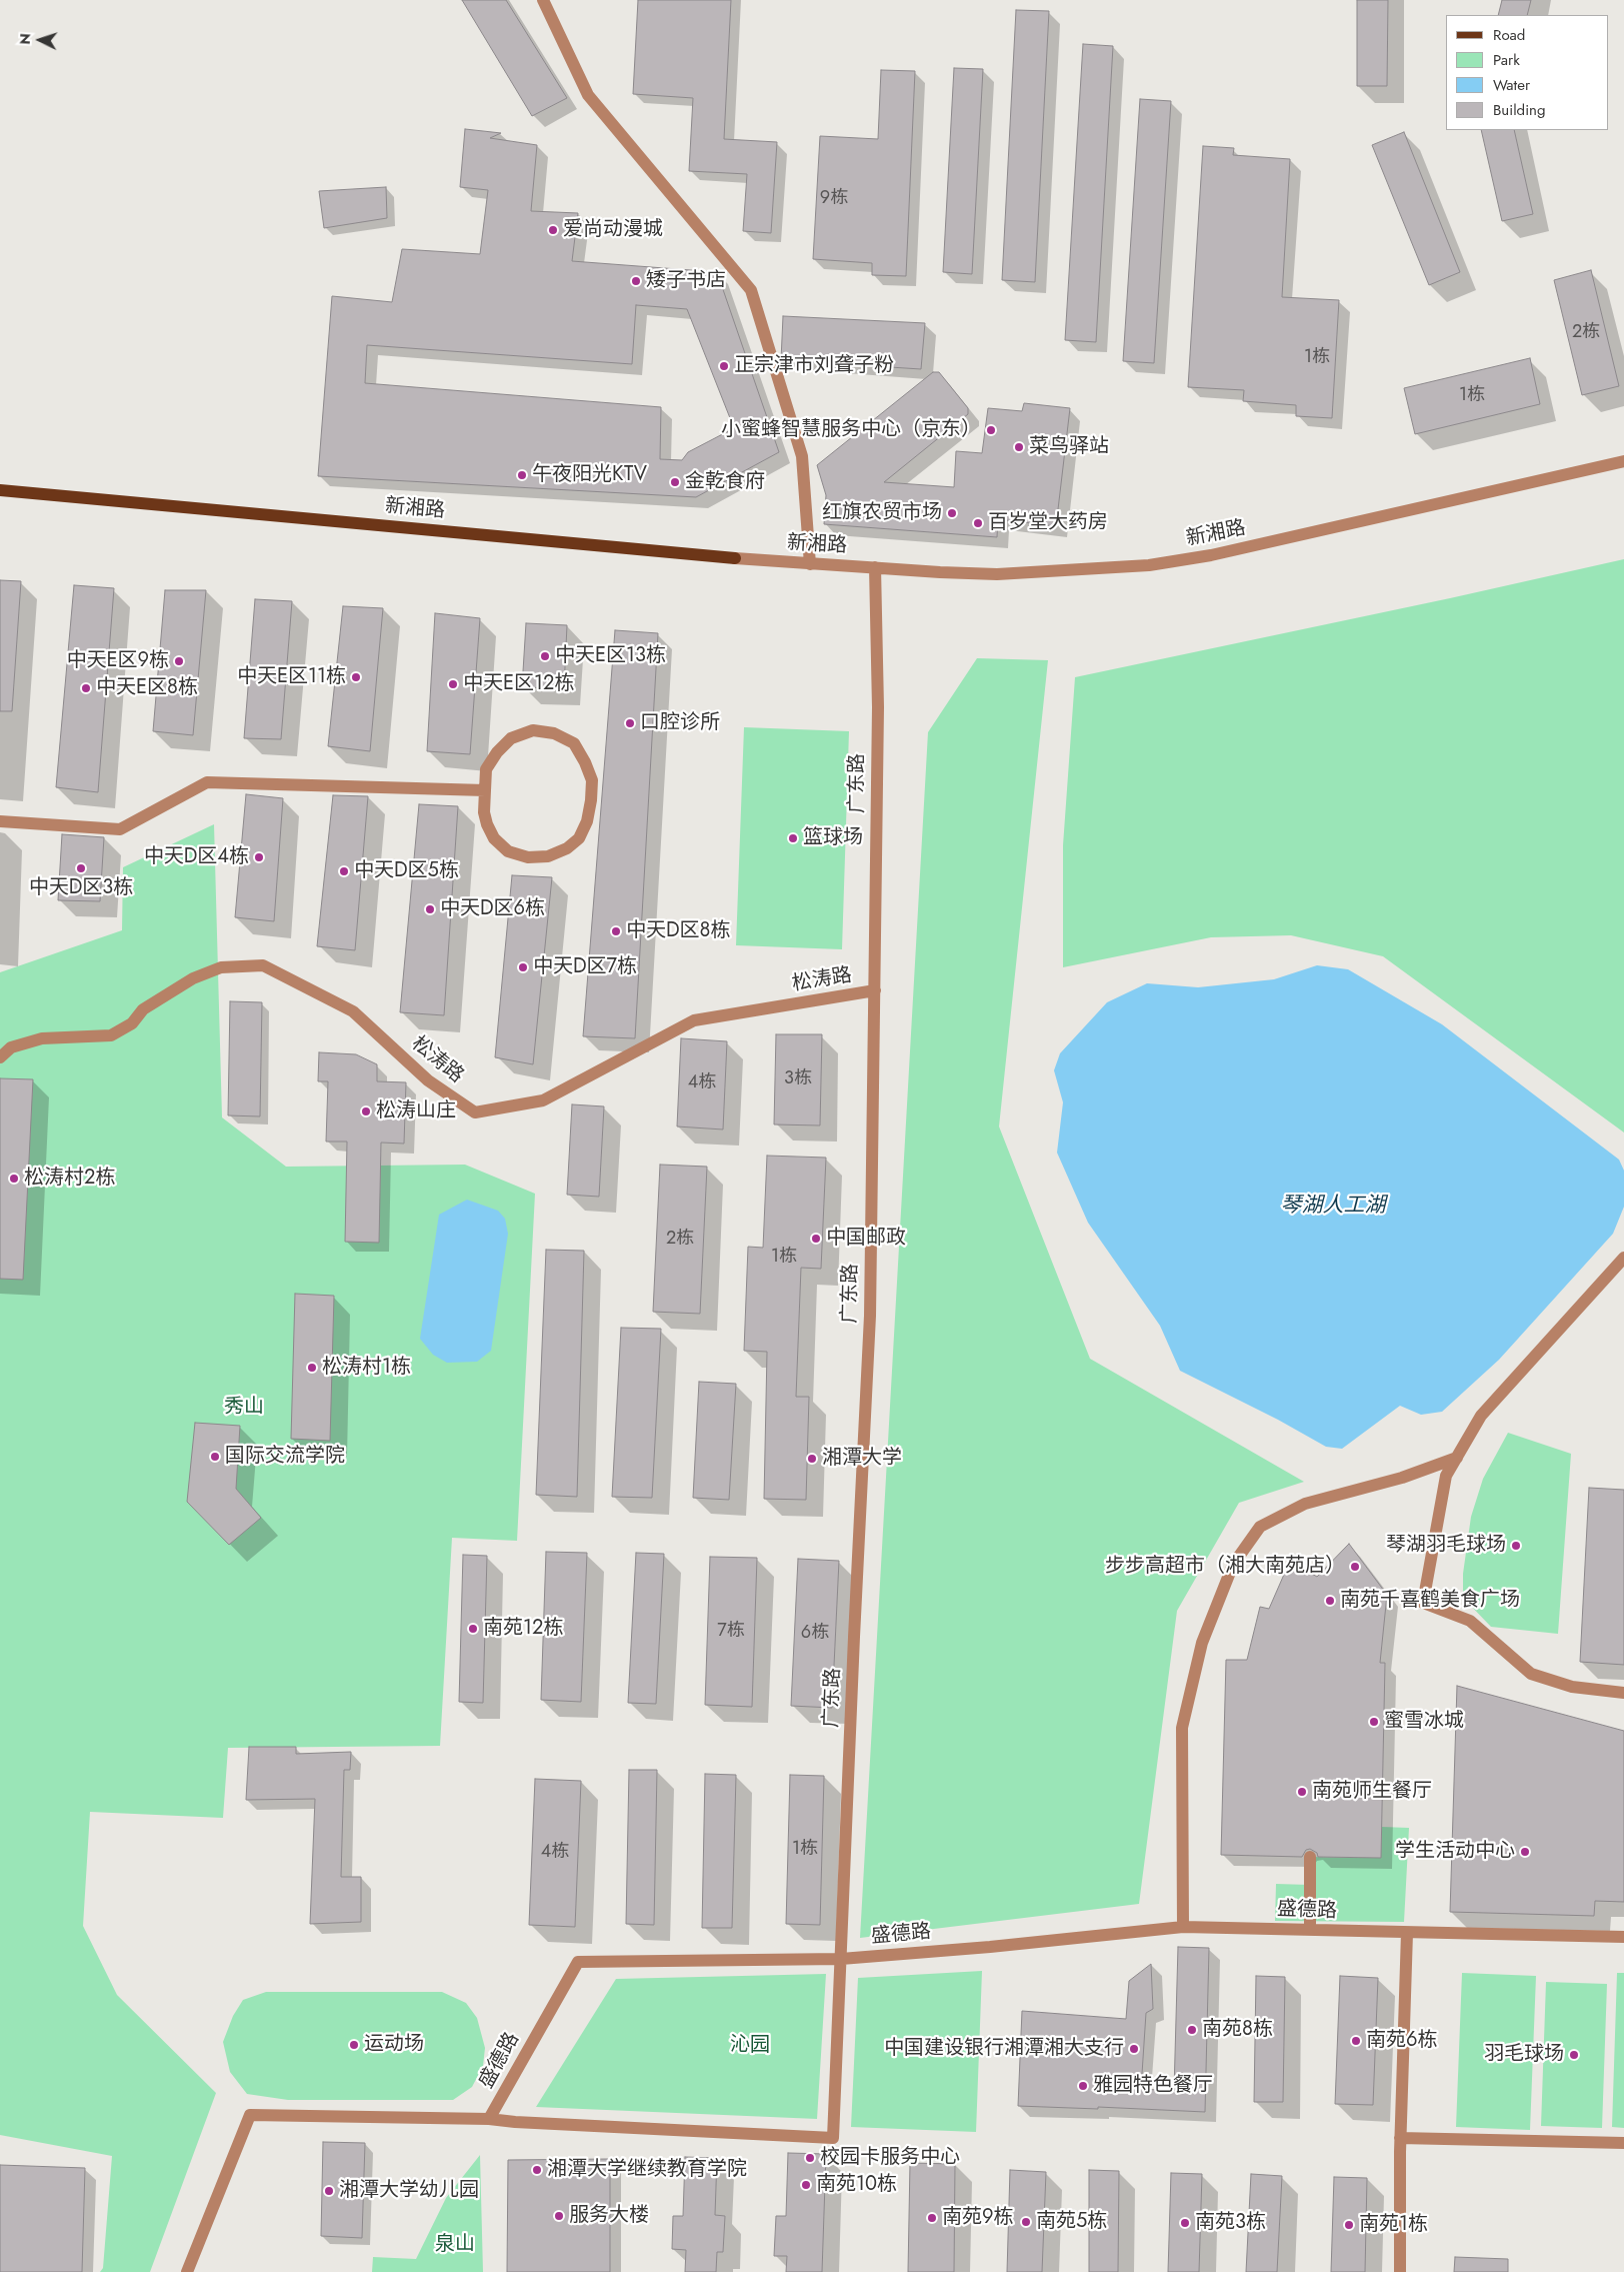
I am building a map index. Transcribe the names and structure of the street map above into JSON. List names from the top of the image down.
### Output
{
  "streets": {
    "main road": ["新湘路"],
    "street": ["广东路", "松涛路", "盛德路"]
  },
  "crossings": [
    ["新湘路", "广东路"],
    ["广东路", "松涛路"],
    ["广东路", "盛德路"]
  ],
  "water": ["琴湖人工湖"],
  "parks": ["秀山", "沁园", "泉山"],
  "places": [
    "爱尚动漫城",
    "矮子书店",
    "正宗津市刘聋子粉",
    "小蜜蜂智慧服务中心（京东）",
    "菜鸟驿站",
    "午夜阳光KTV",
    "金乾食府",
    "红旗农贸市场",
    "百岁堂大药房",
    "中天E区13栋",
    "中天E区9栋",
    "中天E区11栋",
    "中天E区12栋",
    "中天E区8栋",
    "口腔诊所",
    "篮球场",
    "中天D区4栋",
    "中天D区3栋",
    "中天D区5栋",
    "中天D区6栋",
    "中天D区8栋",
    "中天D区7栋",
    "松涛山庄",
    "松涛村2栋",
    "中国邮政",
    "松涛村1栋",
    "国际交流学院",
    "湘潭大学",
    "琴湖羽毛球场",
    "步步高超市（湘大南苑店）",
    "南苑千喜鹤美食广场",
    "南苑12栋",
    "蜜雪冰城",
    "南苑师生餐厅",
    "学生活动中心",
    "南苑8栋",
    "南苑6栋",
    "运动场",
    "中国建设银行湘潭湘大支行",
    "羽毛球场",
    "雅园特色餐厅",
    "校园卡服务中心",
    "湘潭大学继续教育学院",
    "南苑10栋",
    "湘潭大学幼儿园",
    "服务大楼",
    "南苑9栋",
    "南苑5栋",
    "南苑3栋",
    "南苑1栋"
  ],
  "house_numbers": [
    "9栋",
    "2栋",
    "1栋",
    "1栋",
    "3栋",
    "4栋",
    "2栋",
    "1栋",
    "7栋",
    "6栋",
    "1栋",
    "4栋"
  ],
  "legend": [
    "Road",
    "Park",
    "Water",
    "Building"
  ],
  "north": "left"
}
